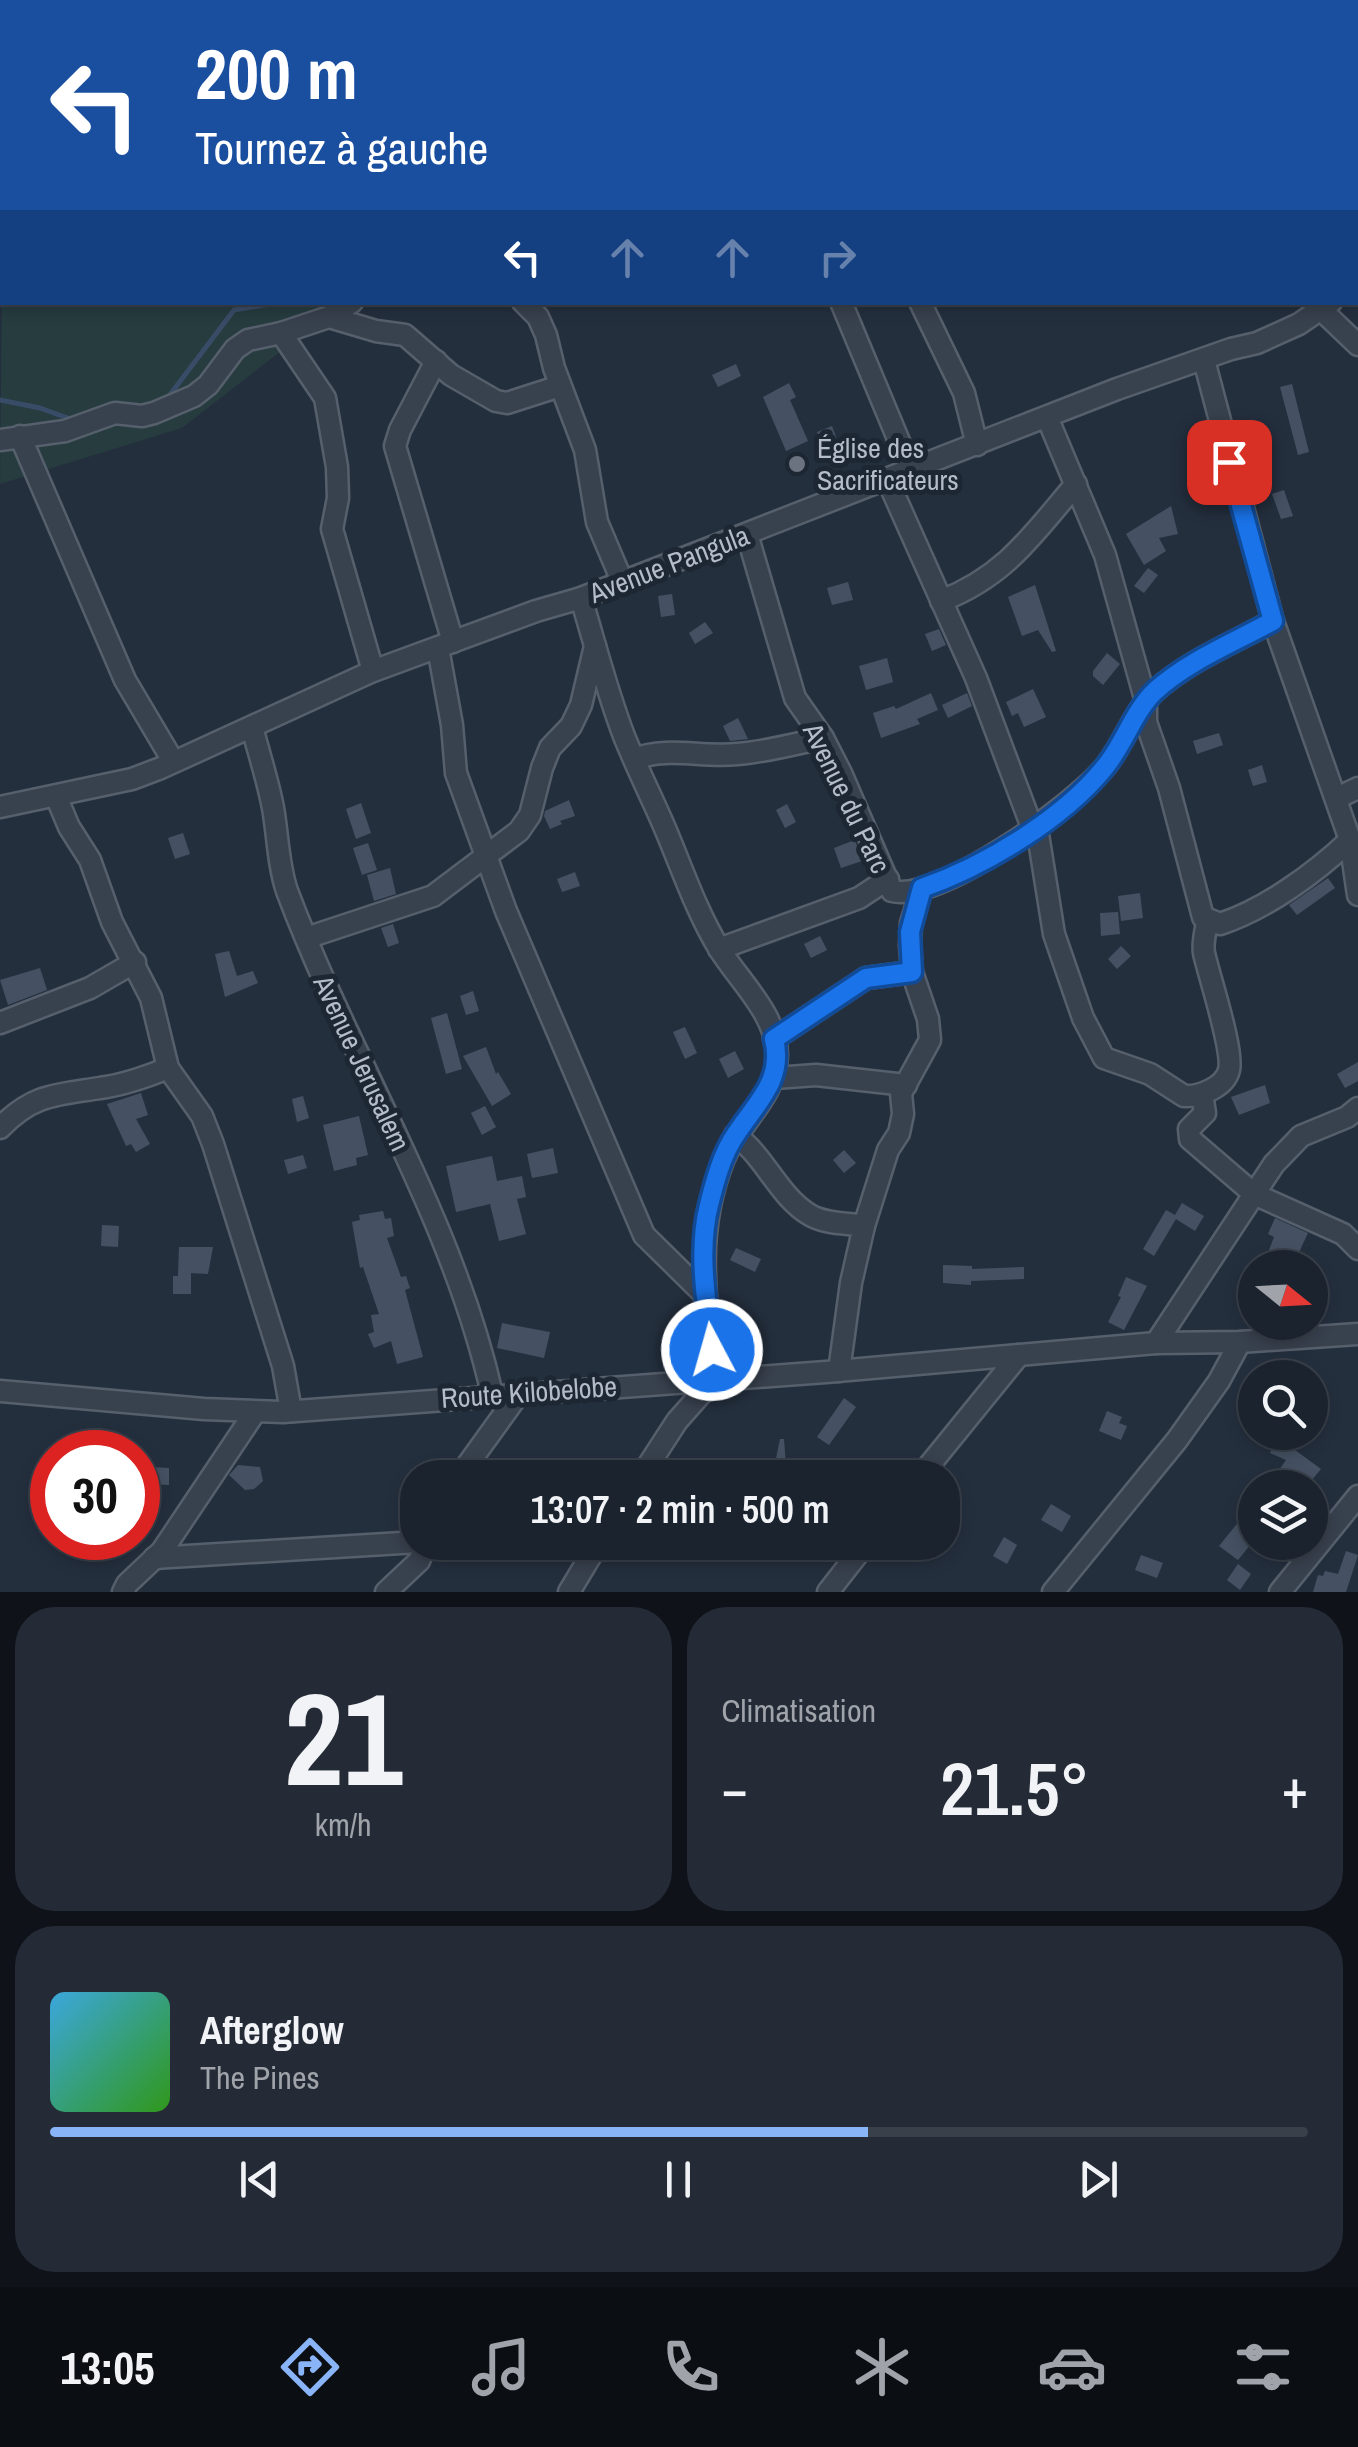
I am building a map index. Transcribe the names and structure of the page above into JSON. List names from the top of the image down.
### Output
{
  "streets": {
    "street": [
      "Avenue Pangula",
      "Avenue du Parc",
      "Avenue Jerusalem",
      "Route Kilobelobe"
    ]
  },
  "crossings": [
    ["Avenue Pangula", "Avenue du Parc"],
    ["Avenue Pangula", "Avenue Jerusalem"],
    ["Avenue Jerusalem", "Route Kilobelobe"]
  ],
  "places": ["Église des Sacrificateurs"],
  "north": "right",
  "page": {
    "turn": ["200 m", "Tournez à gauche"],
    "limit": "30",
    "trip": "13:07 · 2 min · 500 m",
    "tile": [
      ["21", "km/h"],
      "Climatisation"
    ],
    "heat": ["−", "21.5°", "+"],
    "song": ["Afterglow", "The Pines"],
    "tabs": "13:05"
  }
}
